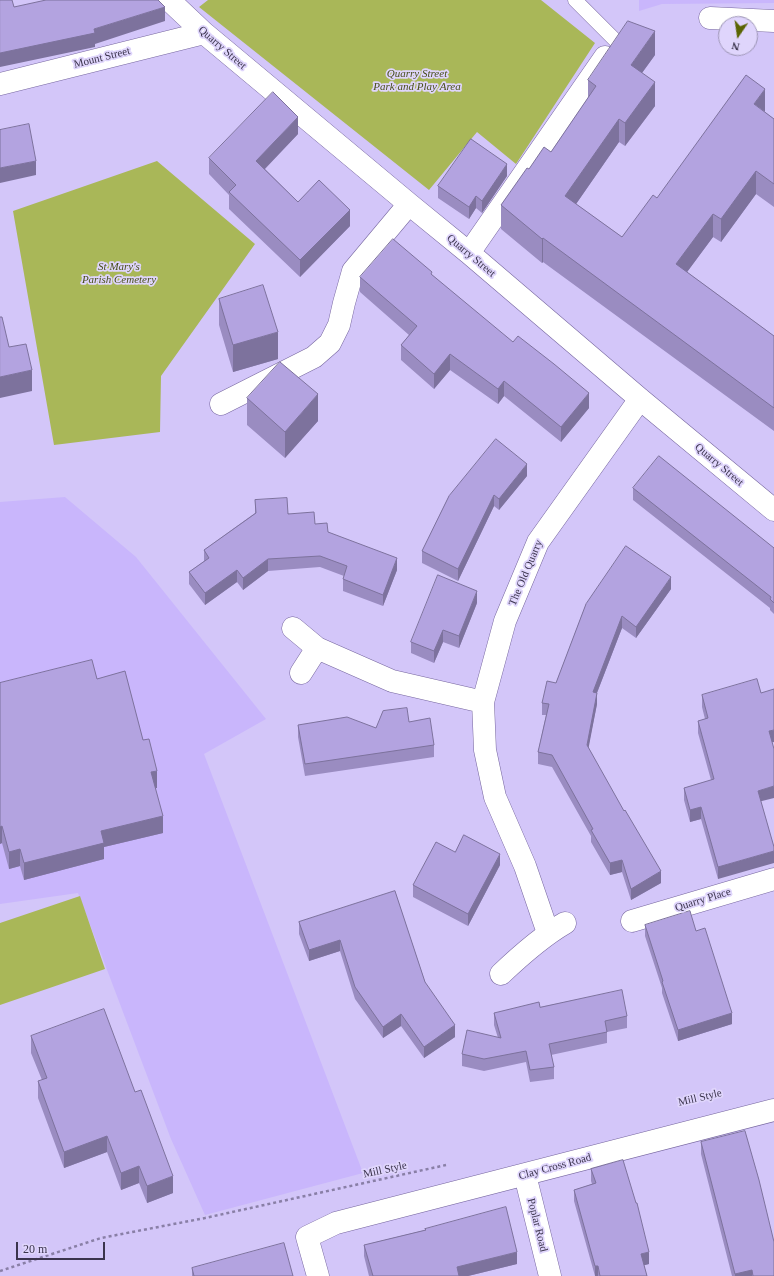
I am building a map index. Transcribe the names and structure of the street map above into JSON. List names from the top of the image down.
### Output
{
  "streets": {
    "street": [
      "Quarry Street",
      "Mount Street",
      "The Old Quarry",
      "Quarry Place",
      "Clay Cross Road",
      "Poplar Road"
    ],
    "path": ["Mill Style"]
  },
  "crossings": [
    ["Quarry Street", "Mount Street"],
    ["Quarry Street", "The Old Quarry"],
    ["Clay Cross Road", "Poplar Road"]
  ],
  "parks": ["Quarry Street Park and Play Area", "St Mary's Parish Cemetery"],
  "scale_bar": "20 m",
  "north": "bottom"
}
